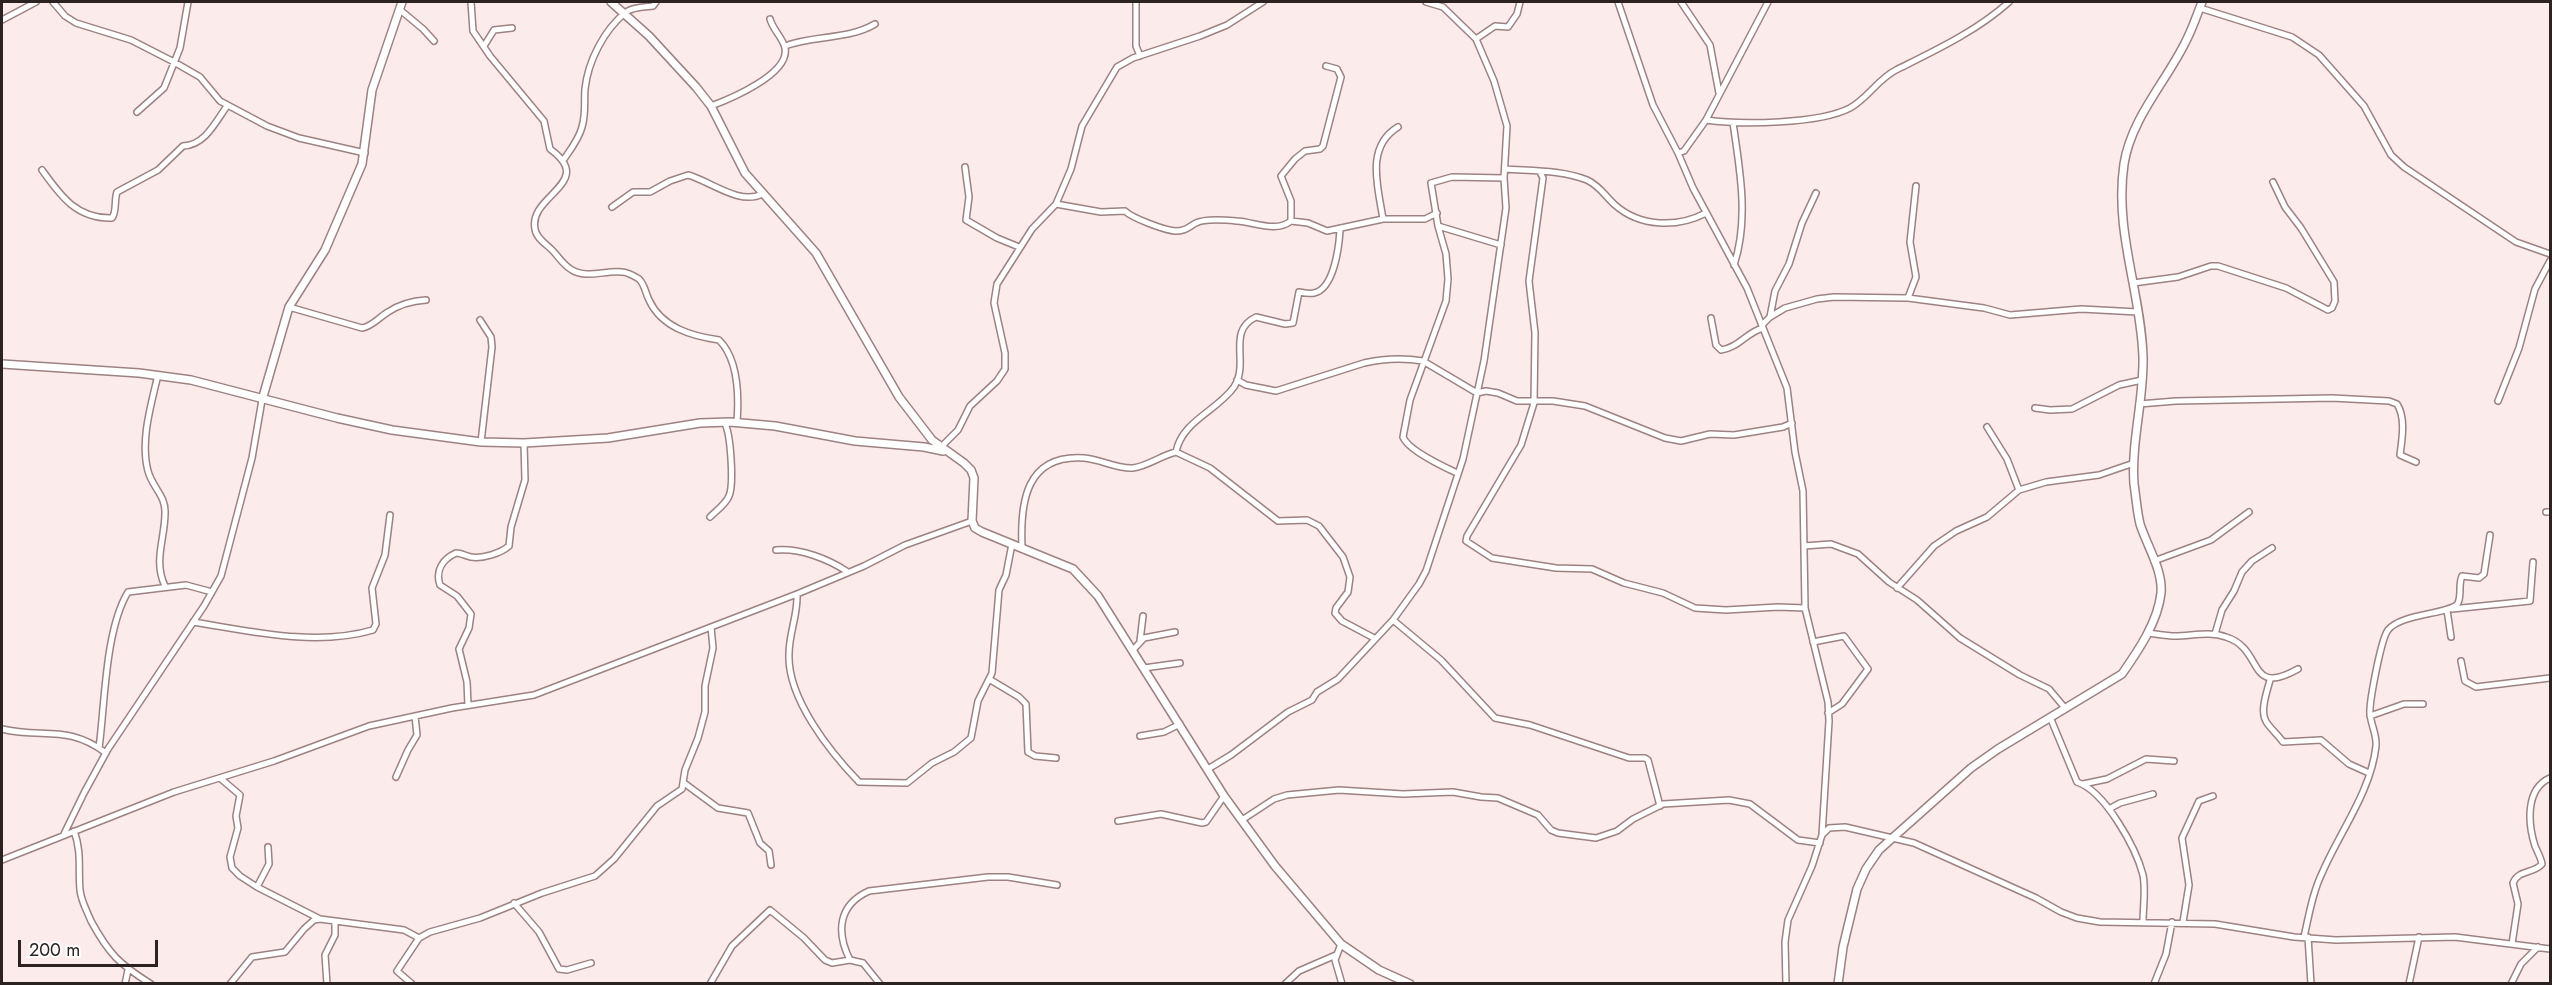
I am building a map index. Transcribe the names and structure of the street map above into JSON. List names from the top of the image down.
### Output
{
  "scale_bar": "200 m"
}
